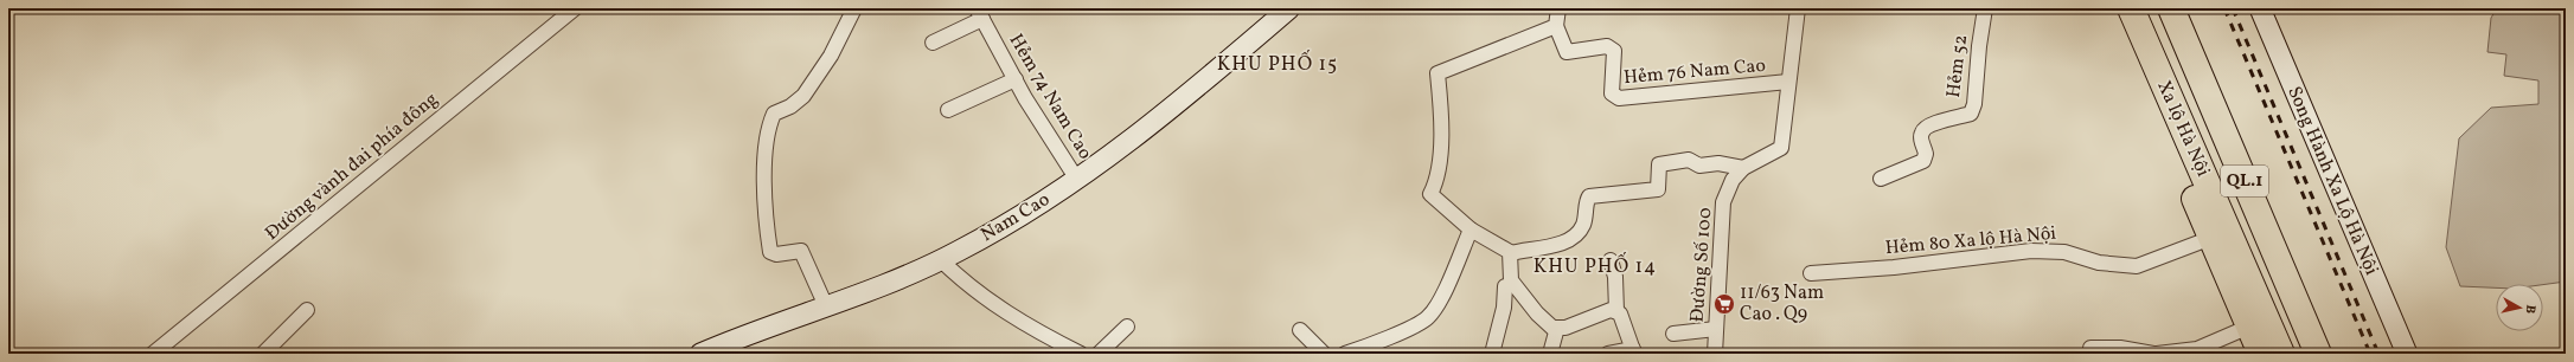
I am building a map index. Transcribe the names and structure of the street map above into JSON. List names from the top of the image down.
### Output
{
  "streets": {
    "highway": ["Xa lộ Hà Nội", "QL.1"],
    "street": [
      "Hẻm 52",
      "Hẻm 76 Nam Cao",
      "Hẻm 74 Nam Cao",
      "Đường vành đai phía đông",
      "Song Hành Xa Lộ Hà Nội",
      "Nam Cao",
      "Hẻm 80 Xa lộ Hà Nội",
      "Đường Số 100"
    ]
  },
  "crossings": [
    ["Hẻm 76 Nam Cao", "Đường Số 100"],
    ["Hẻm 74 Nam Cao", "Nam Cao"],
    ["Xa lộ Hà Nội", "Hẻm 80 Xa lộ Hà Nội"]
  ],
  "districts": ["KHU PHỐ 15", "KHU PHỐ 14"],
  "places": {
    "supermarket": ["11/63 Nam Cao . Q9"]
  },
  "north": "right"
}
